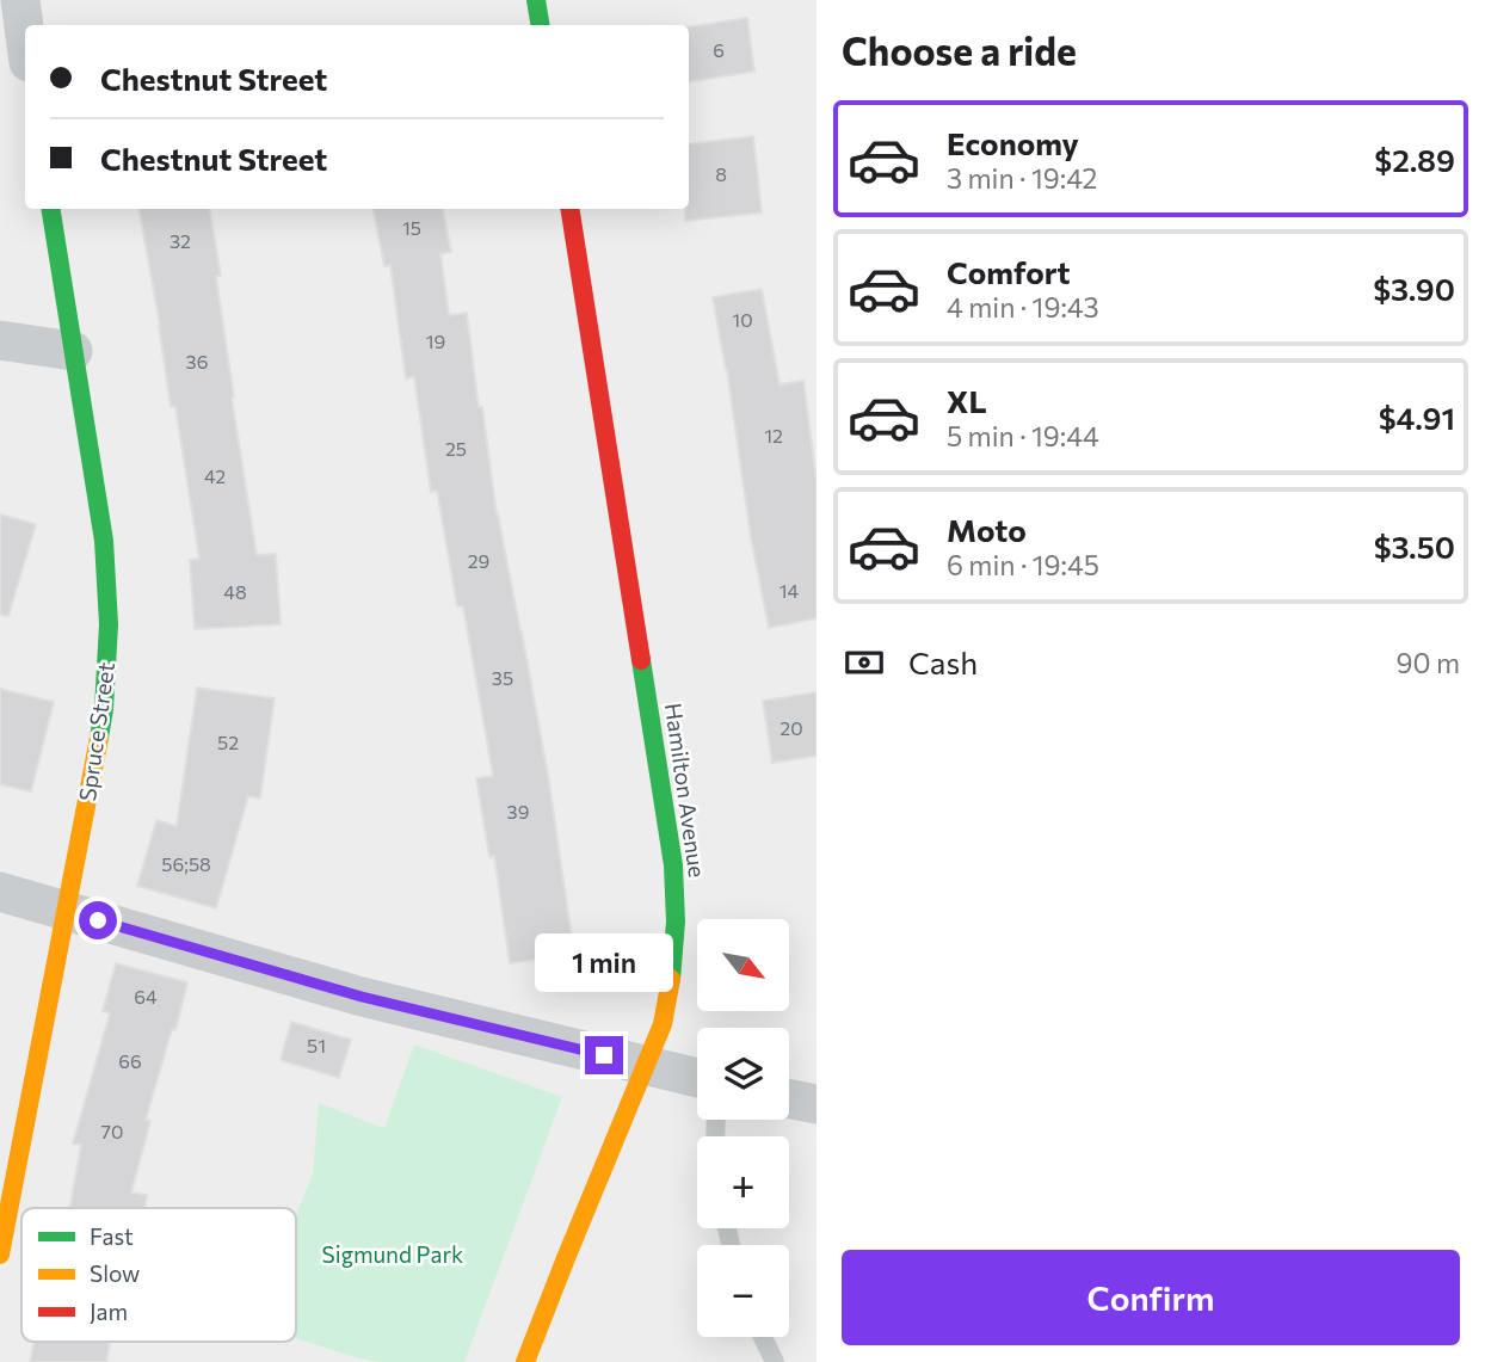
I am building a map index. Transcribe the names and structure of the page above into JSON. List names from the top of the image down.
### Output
{
  "streets": {
    "street": ["Spruce Street", "Hamilton Avenue"]
  },
  "parks": ["Sigmund Park"],
  "house_numbers": [
    "6",
    "8",
    "15",
    "32",
    "10",
    "19",
    "36",
    "12",
    "25",
    "42",
    "29",
    "14",
    "48",
    "35",
    "20",
    "52",
    "39",
    "56;58",
    "64",
    "51",
    "66",
    "70"
  ],
  "legend": ["Fast", "Slow", "Jam"],
  "north": "bottom right",
  "page": {
    "heading": "Choose a ride",
    "banner": ["Chestnut Street", "Chestnut Street"],
    "list": [
      {
        "name": "Economy",
        "note": "3 min · 19:42",
        "value": "$2.89"
      },
      {
        "name": "Comfort",
        "note": "4 min · 19:43",
        "value": "$3.90"
      },
      {
        "name": "XL",
        "note": "5 min · 19:44",
        "value": "$4.91"
      },
      {
        "name": "Moto",
        "note": "6 min · 19:45",
        "value": "$3.50"
      }
    ],
    "pay": ["Cash", "90 m"],
    "map_buttons": ["+", "−"],
    "bubble": "1 min",
    "buttons": "Confirm"
  }
}
